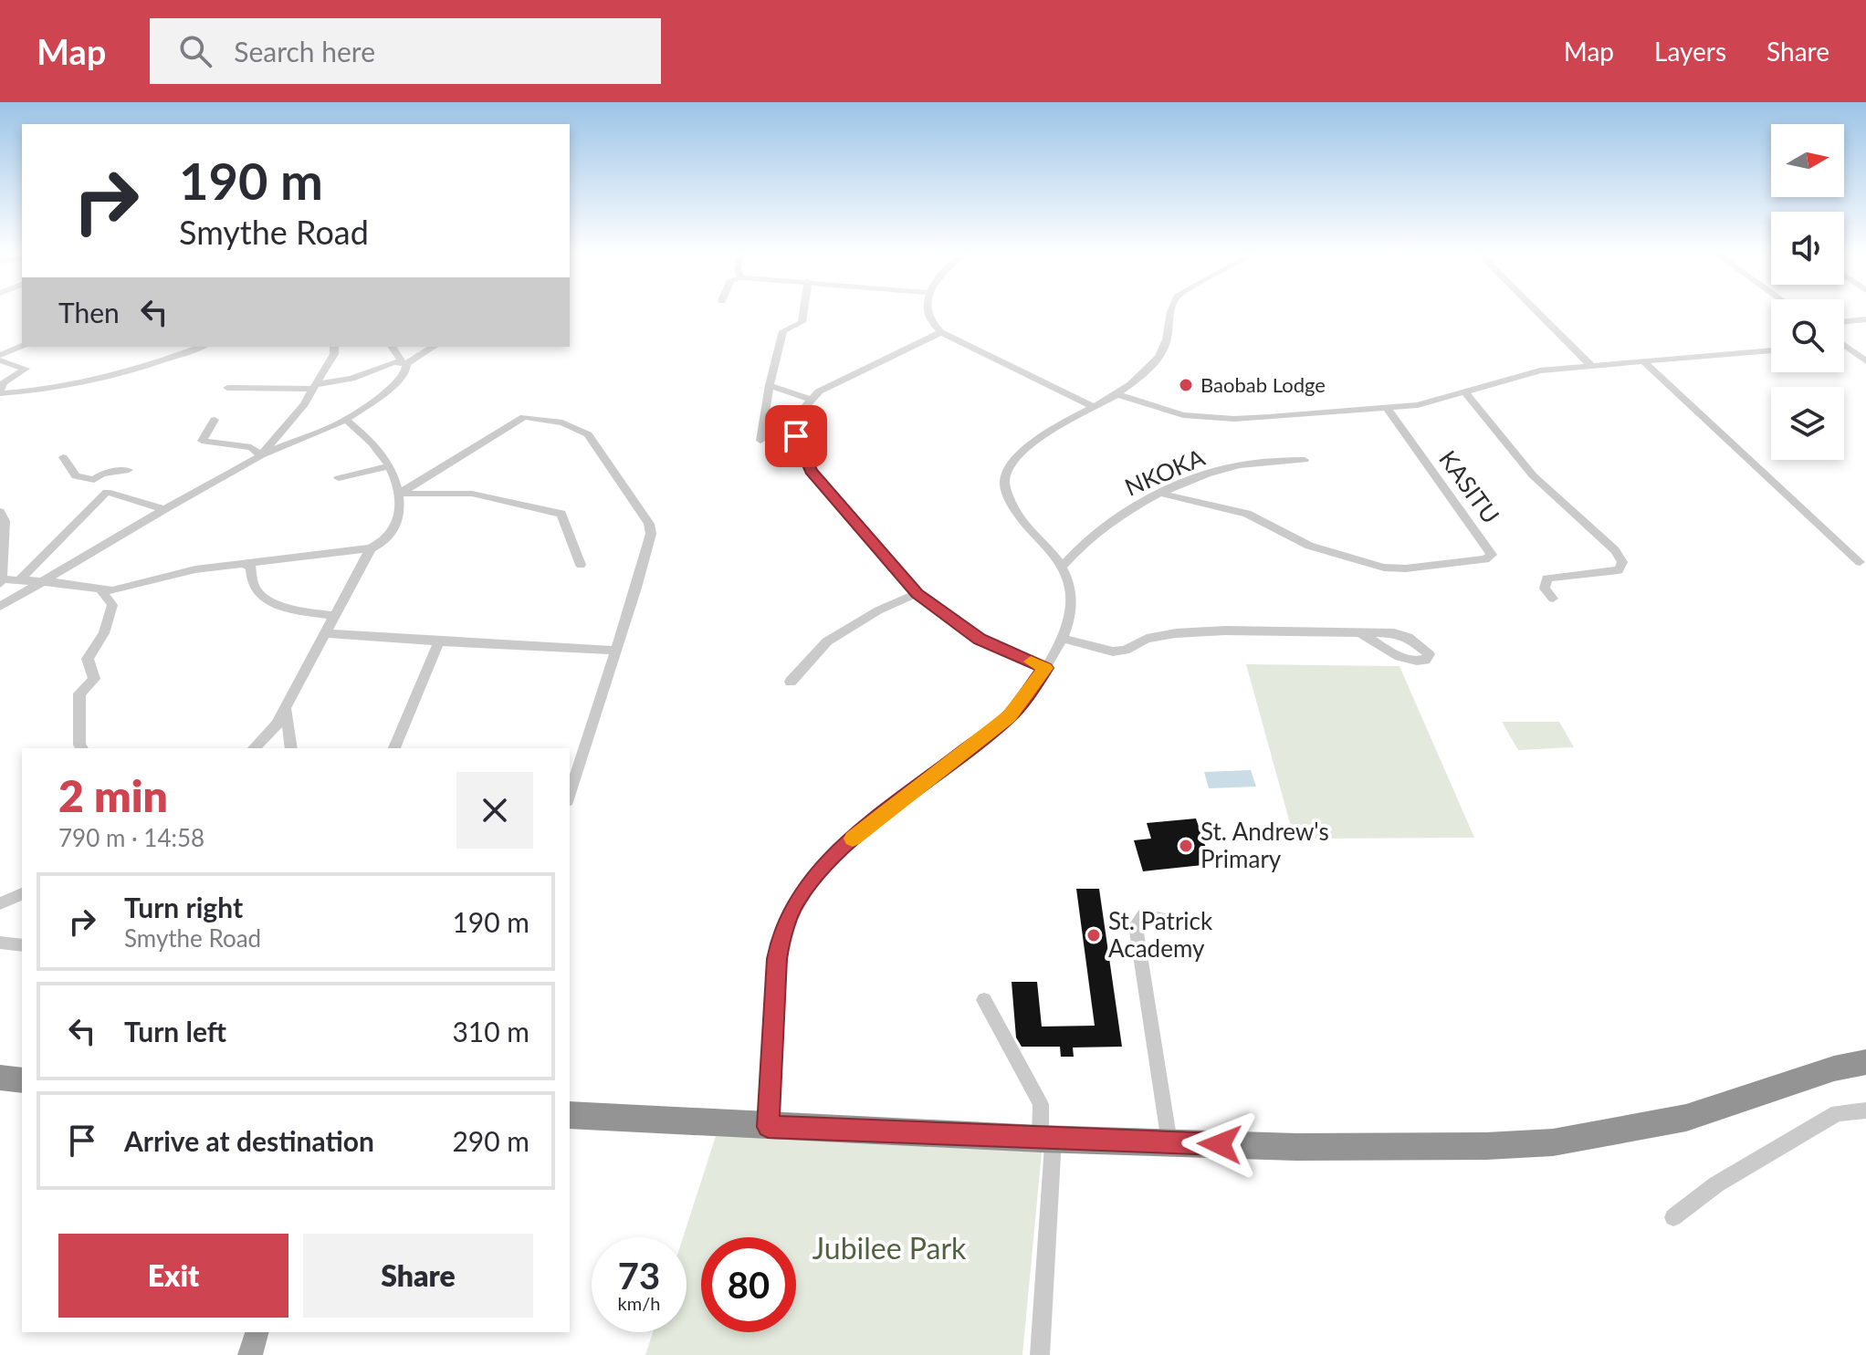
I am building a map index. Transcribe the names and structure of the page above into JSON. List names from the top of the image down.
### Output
{
  "streets": {
    "street": ["NKOKA", "KASITU"]
  },
  "crossings": [
    ["NKOKA", "KASITU"]
  ],
  "parks": ["Jubilee Park"],
  "places": ["Baobab Lodge", "St. Andrew's Primary", "St. Patrick Academy"],
  "north": "right",
  "page": {
    "header": "Map",
    "search": "Search here",
    "nav": ["Map", "Layers", "Share"],
    "turn": ["190 m", "Smythe Road"],
    "then": "Then",
    "heading": ["2 min", "790 m · 14:58"],
    "list": [
      {
        "name": "Turn right",
        "note": "Smythe Road",
        "value": "190 m"
      },
      {
        "name": "Turn left",
        "value": "310 m"
      },
      {
        "name": "Arrive at destination",
        "value": "290 m"
      }
    ],
    "buttons": ["Exit", "Share"],
    "speed": "73 km/h",
    "limit": "80"
  }
}
